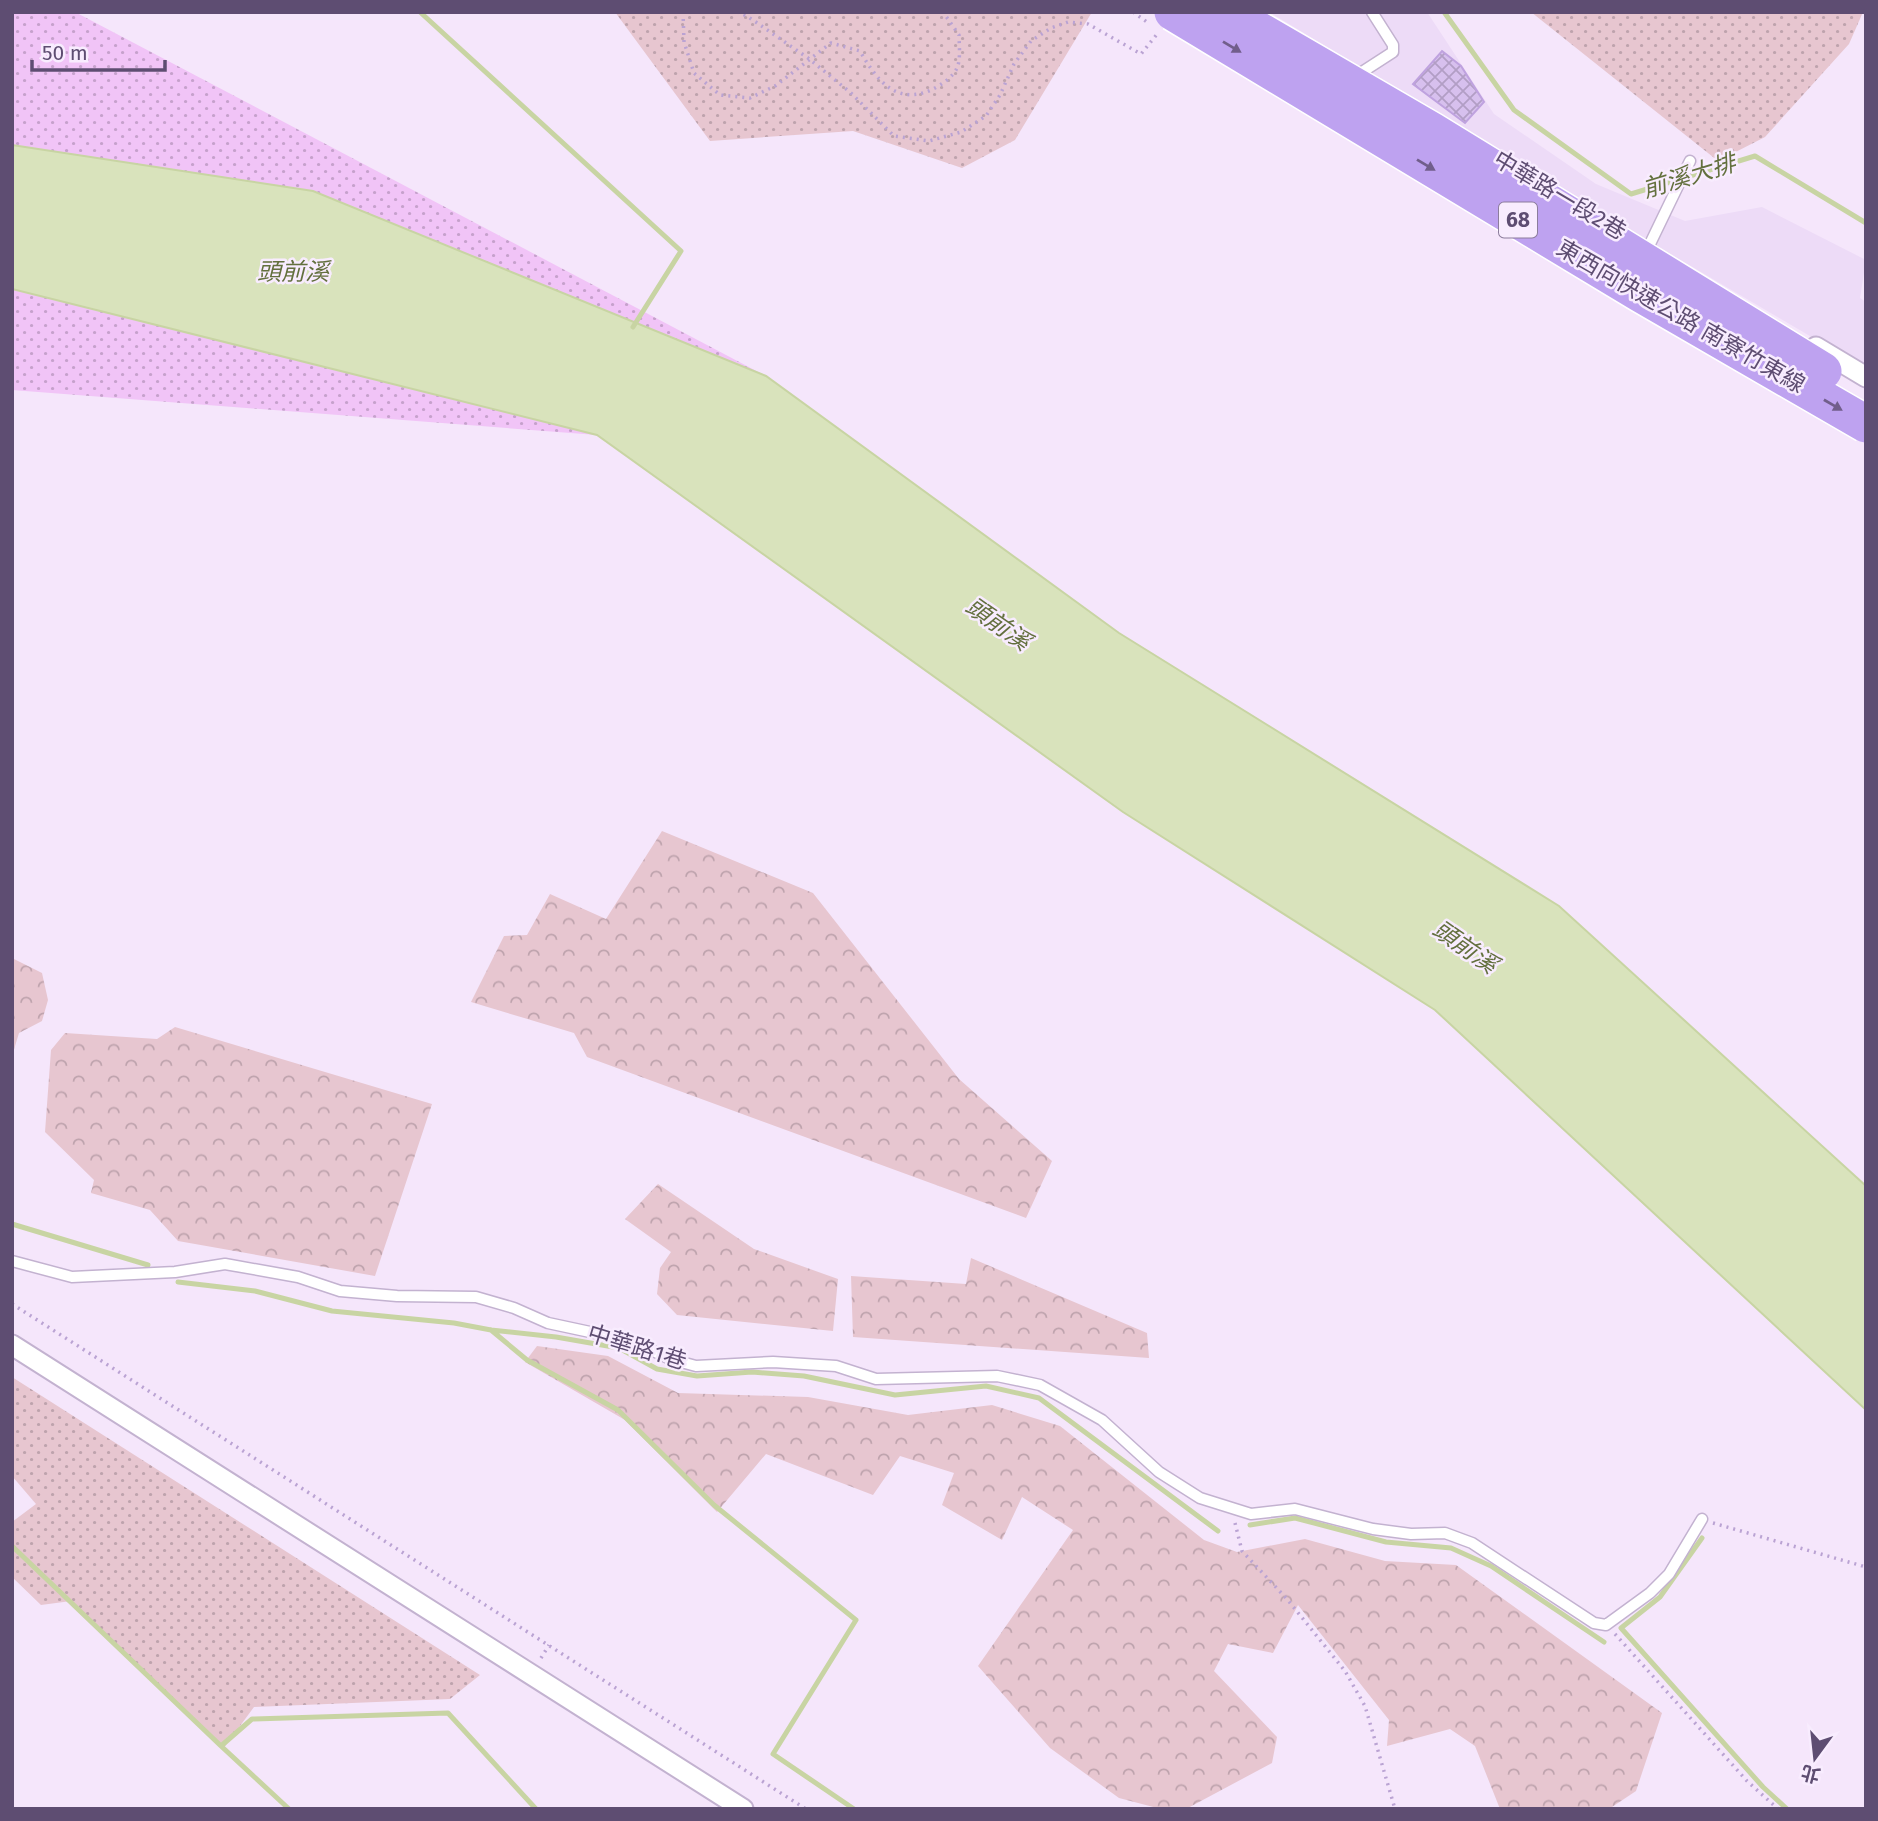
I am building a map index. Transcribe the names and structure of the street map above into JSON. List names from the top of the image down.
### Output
{
  "streets": {
    "highway": ["68", "東西向快速公路 南寮竹東線"],
    "street": ["中華路一段2巷"],
    "lane": ["中華路1巷"]
  },
  "water": ["前溪大排", "頭前溪"],
  "scale_bar": "50 m",
  "north": "bottom"
}
